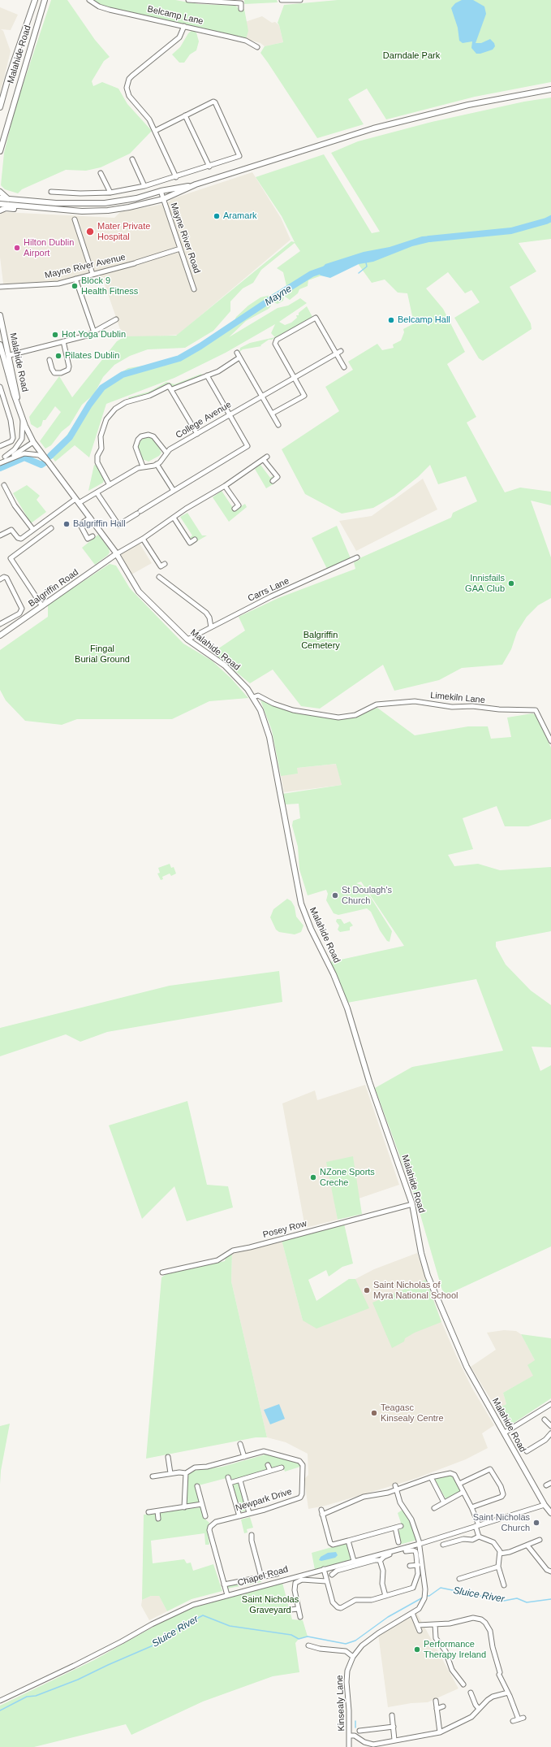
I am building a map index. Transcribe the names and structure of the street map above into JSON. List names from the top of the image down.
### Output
{
  "streets": {
    "main road": ["Malahide Road", "Balgriffin Road"],
    "street": [
      "Belcamp Lane",
      "Mayne River Road",
      "Mayne River Avenue",
      "College Avenue",
      "Carrs Lane",
      "Limekiln Lane",
      "Posey Row",
      "Newpark Drive",
      "Chapel Road",
      "Kinsealy Lane"
    ]
  },
  "crossings": [
    ["Malahide Road", "Balgriffin Road"],
    ["Malahide Road", "Carrs Lane"],
    ["Malahide Road", "Limekiln Lane"],
    ["Malahide Road", "Posey Row"],
    ["Malahide Road", "Chapel Road"],
    ["Mayne River Road", "Mayne River Avenue"],
    ["Newpark Drive", "Chapel Road"],
    ["Chapel Road", "Kinsealy Lane"]
  ],
  "water": ["Mayne", "Sluice River"],
  "parks": [
    "Darndale Park",
    "Balgriffin Cemetery",
    "Fingal Burial Ground",
    "Saint Nicholas Graveyard"
  ],
  "places": [
    "Aramark",
    "Mater Private Hospital",
    "Hilton Dublin Airport",
    "Block 9 Health Fitness",
    "Belcamp Hall",
    "Hot Yoga Dublin",
    "Pilates Dublin",
    "Balgriffin Hall",
    "Innisfails GAA Club",
    "St Doulagh's Church",
    "NZone Sports Creche",
    "Saint Nicholas of Myra National School",
    "Teagasc Kinsealy Centre",
    "Saint Nicholas Church",
    "Performance Therapy Ireland"
  ]
}
